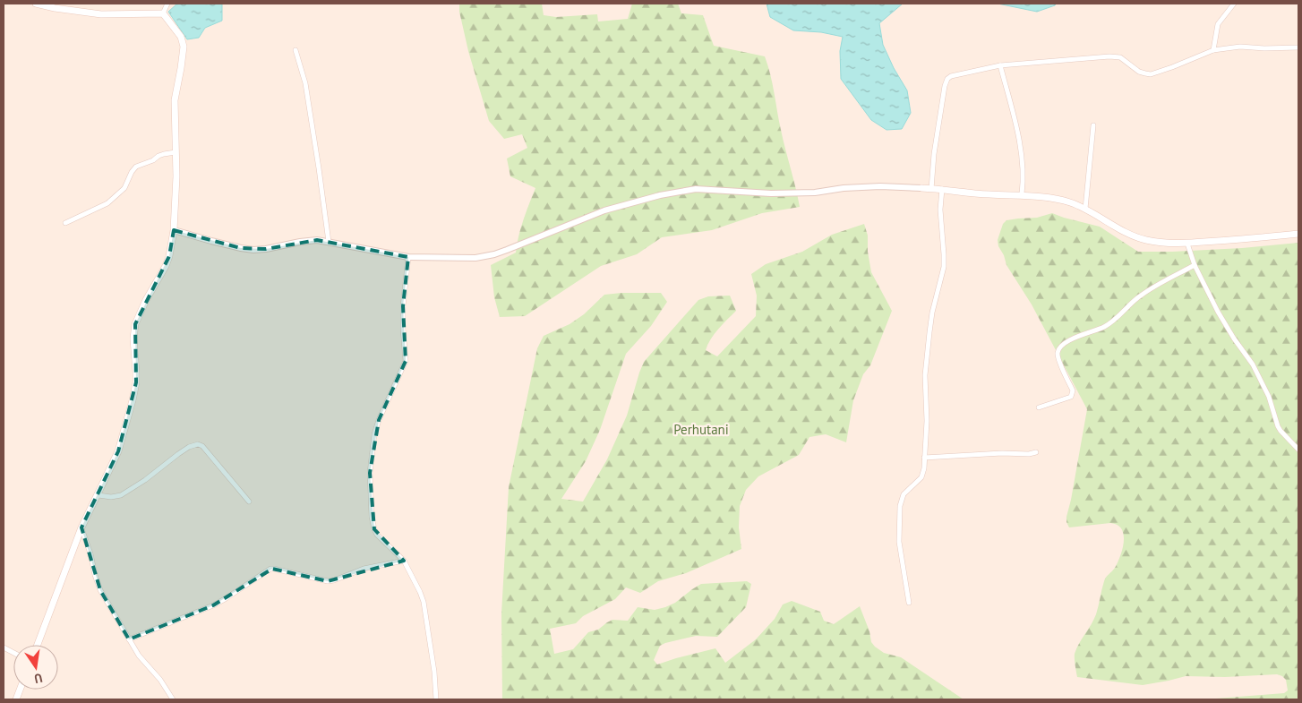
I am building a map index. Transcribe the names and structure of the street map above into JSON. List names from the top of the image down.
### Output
{
  "parks": ["Perhutani"],
  "north": "bottom"
}
